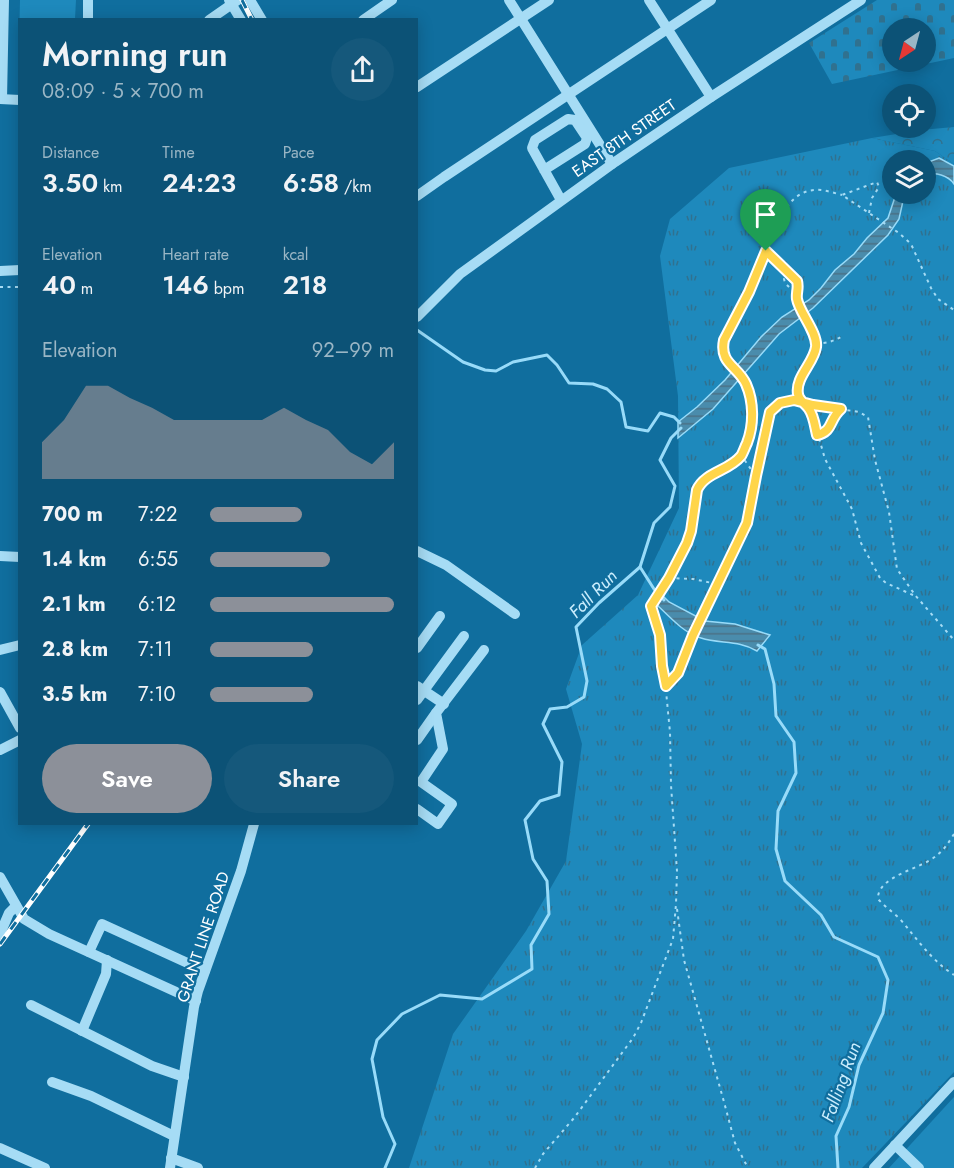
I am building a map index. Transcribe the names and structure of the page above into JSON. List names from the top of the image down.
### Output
{
  "streets": {
    "street": ["EAST 8TH STREET", "GRANT LINE ROAD"]
  },
  "water": ["Fall Run", "Falling Run"],
  "north": "bottom left",
  "page": {
    "heading": ["Morning run", "08:09 · 5 × 700 m"],
    "stats": [
      ["Distance", "3.50 km"],
      ["Time", "24:23"],
      ["Pace", "6:58 /km"],
      ["Elevation", "40 m"],
      ["Heart rate", "146 bpm"],
      ["kcal", "218"]
    ],
    "chart": ["Elevation", "92–99 m"],
    "list": [
      {
        "name": "700 m",
        "note": "7:22"
      },
      {
        "name": "1.4 km",
        "note": "6:55"
      },
      {
        "name": "2.1 km",
        "note": "6:12"
      },
      {
        "name": "2.8 km",
        "note": "7:11"
      },
      {
        "name": "3.5 km",
        "note": "7:10"
      }
    ],
    "buttons": ["Save", "Share"]
  }
}
